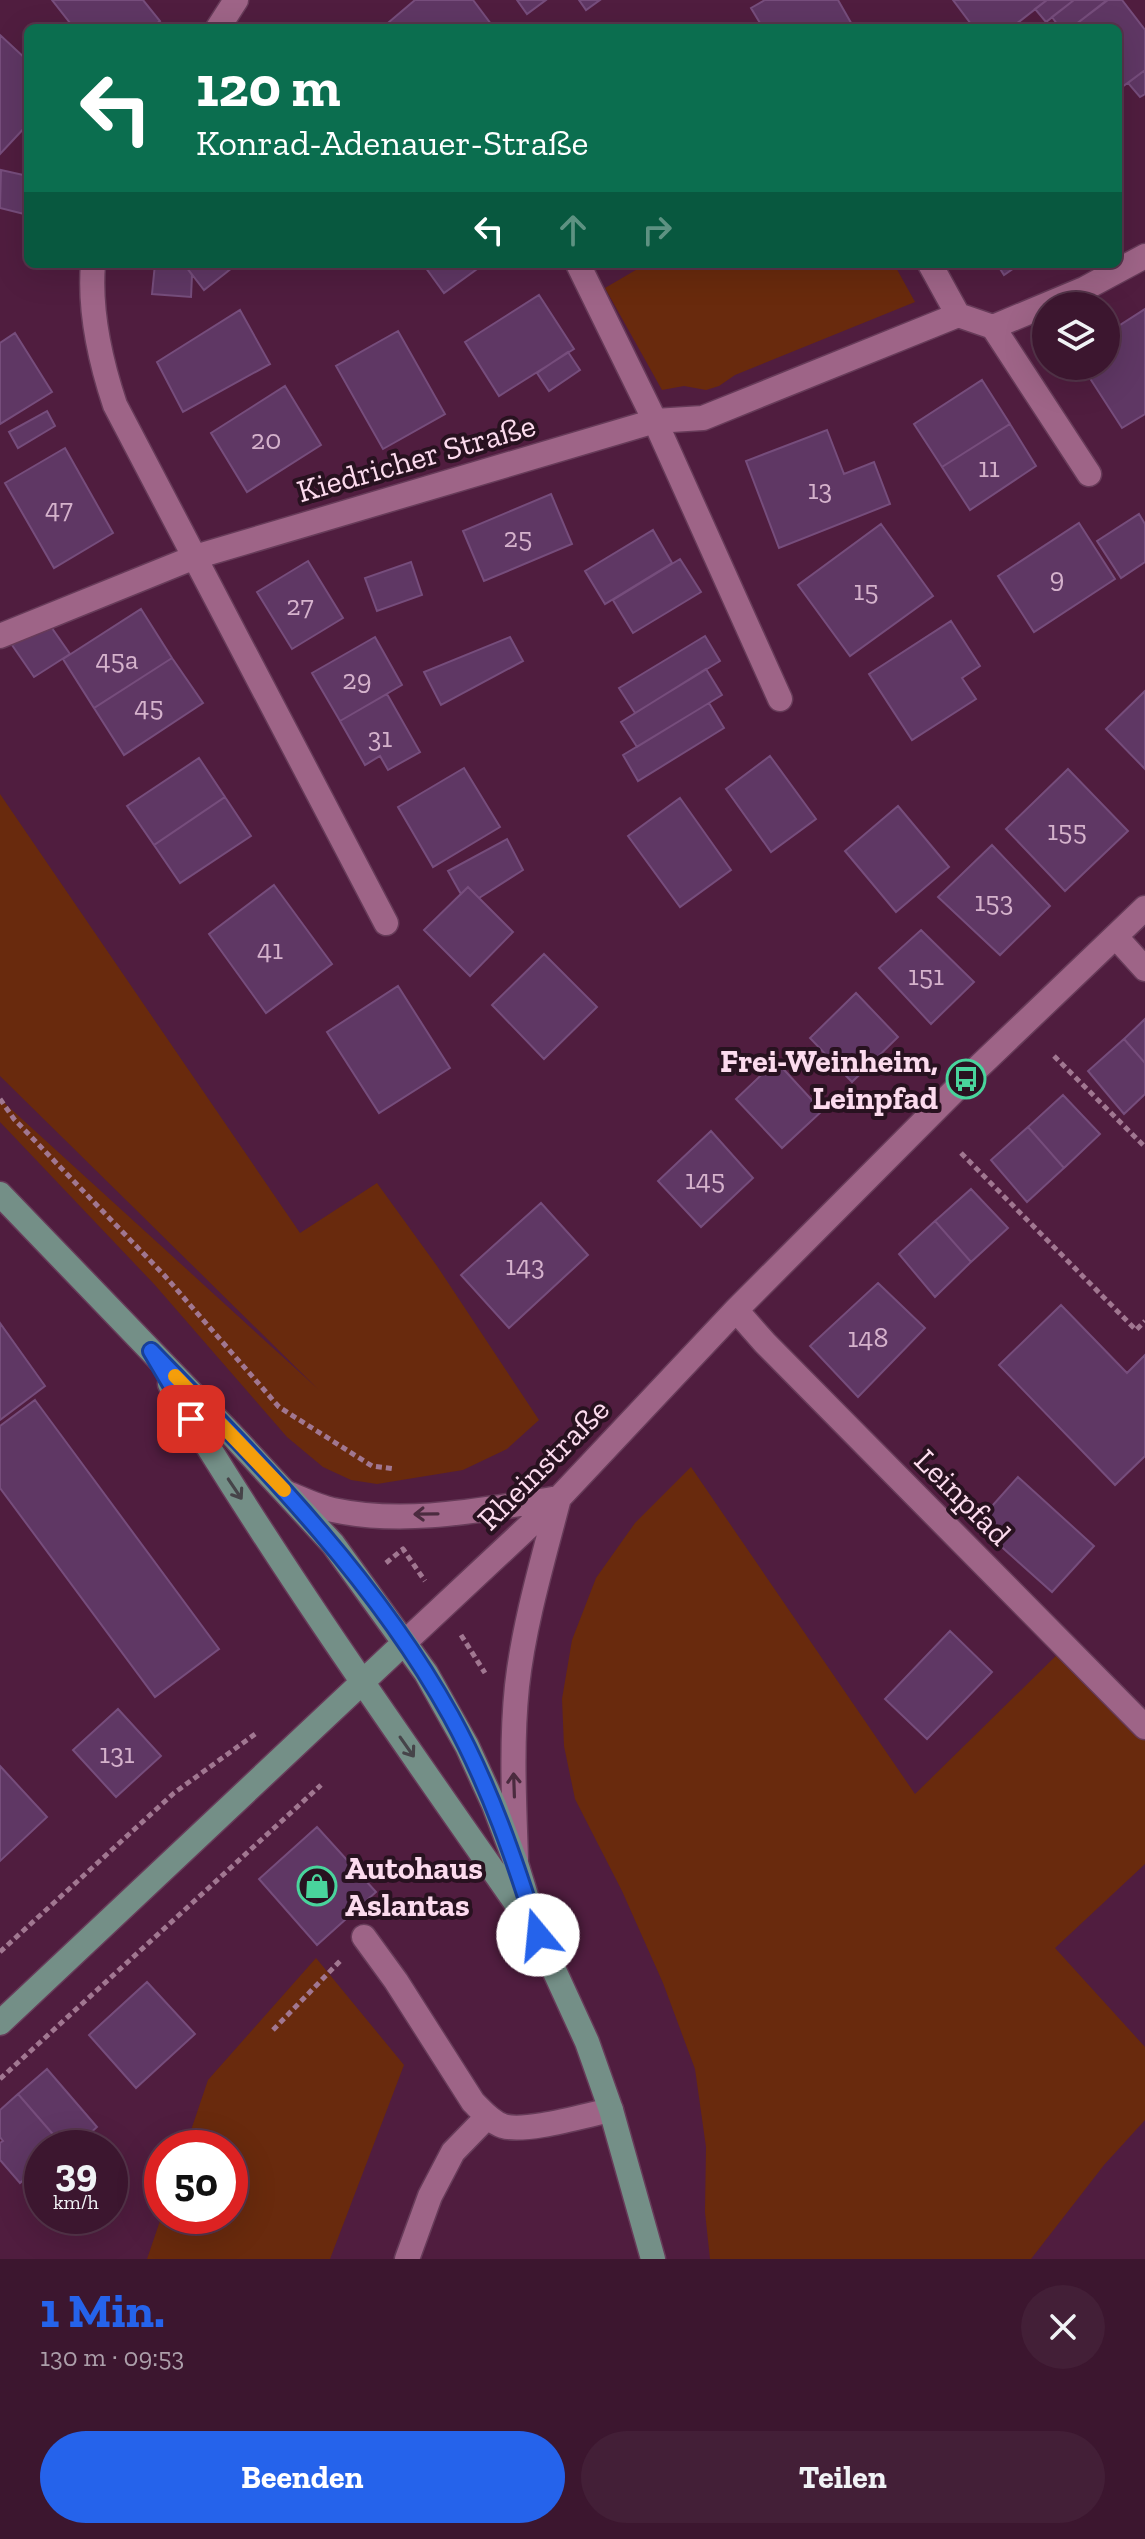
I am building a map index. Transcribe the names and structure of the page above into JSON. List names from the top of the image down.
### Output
{
  "streets": {
    "main road": ["Rheinstraße"],
    "street": ["Kiedricher Straße", "Leinpfad"]
  },
  "crossings": [
    ["Rheinstraße", "Leinpfad"]
  ],
  "places": {
    "bus stop": ["Frei-Weinheim, Leinpfad"],
    "shop": ["Autohaus Aslantas"]
  },
  "house_numbers": [
    "20",
    "11",
    "13",
    "47",
    "25",
    "9",
    "15",
    "27",
    "45a",
    "29",
    "45",
    "31",
    "155",
    "153",
    "41",
    "151",
    "145",
    "143",
    "148",
    "131"
  ],
  "page": {
    "turn": ["120 m", "Konrad-Adenauer-Straße"],
    "speed": "39 km/h",
    "limit": "50",
    "heading": ["1 Min.", "130 m · 09:53"],
    "buttons": ["Beenden", "Teilen"]
  }
}
